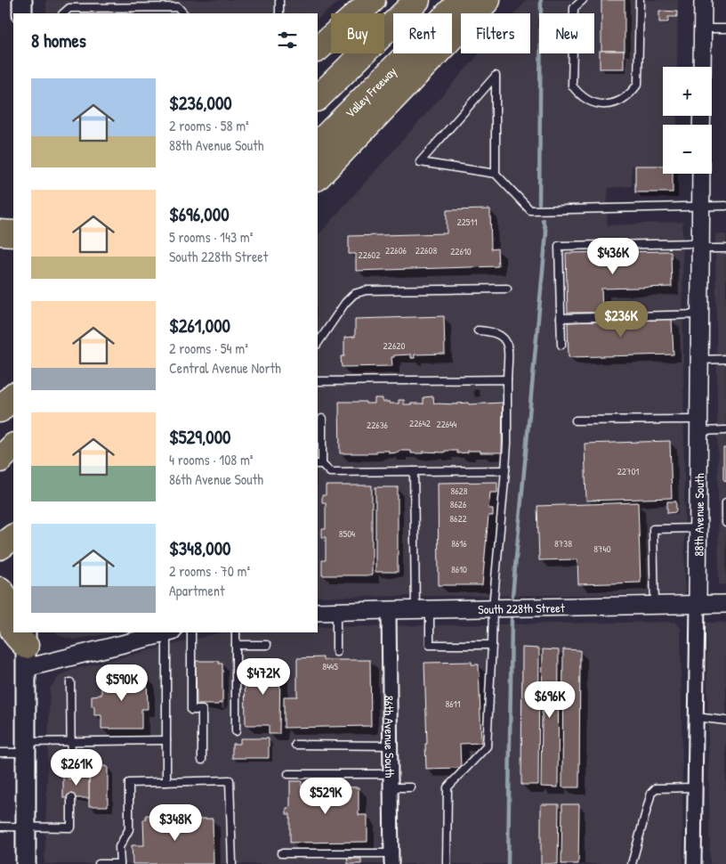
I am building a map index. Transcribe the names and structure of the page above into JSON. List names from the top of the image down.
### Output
{
  "streets": {
    "highway": ["Valley Freeway"],
    "street": ["88th Avenue South", "South 228th Street", "86th Avenue South"]
  },
  "crossings": [
    ["88th Avenue South", "South 228th Street"],
    ["South 228th Street", "86th Avenue South"]
  ],
  "house_numbers": [
    "22511",
    "22606",
    "22608",
    "22610",
    "22602",
    "22620",
    "22642",
    "22644",
    "22636",
    "22701",
    "8628",
    "8626",
    "8622",
    "8504",
    "8616",
    "8738",
    "8740",
    "8610",
    "8445",
    "8611"
  ],
  "page": {
    "chip": [
      "Buy",
      "Rent",
      "Filters",
      "New"
    ],
    "heading": "8 homes",
    "map_buttons": ["+", "−"],
    "list": [
      {
        "name": "$236,000",
        "note": "2 rooms · 58 m² · 88th Avenue South"
      },
      {
        "name": "$696,000",
        "note": "5 rooms · 143 m² · South 228th Street"
      },
      {
        "name": "$261,000",
        "note": "2 rooms · 54 m² · Central Avenue North"
      },
      {
        "name": "$529,000",
        "note": "4 rooms · 108 m² · 86th Avenue South"
      },
      {
        "name": "$348,000",
        "note": "2 rooms · 70 m² · Apartment"
      }
    ],
    "price": [
      "$436K",
      "$236K",
      "$472K",
      "$590K",
      "$696K",
      "$261K",
      "$529K",
      "$348K"
    ]
  }
}
